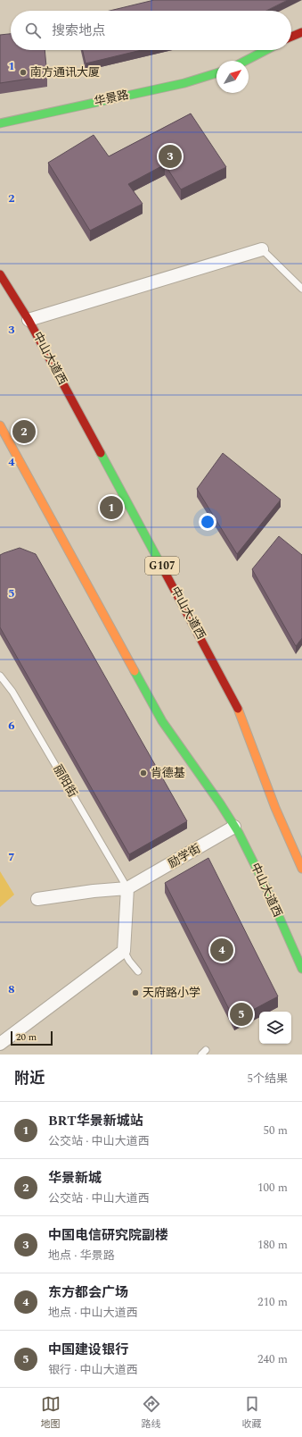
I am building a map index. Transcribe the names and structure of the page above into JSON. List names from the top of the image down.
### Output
{
  "streets": {
    "main road": ["华景路", "中山大道西", "G107"],
    "street": ["励学街"],
    "lane": ["丽阳街"]
  },
  "crossings": [
    ["中山大道西", "励学街"],
    ["丽阳街", "励学街"]
  ],
  "places": ["南方通讯大厦", "肯德基", "天府路小学"],
  "scale_bar": "20 m",
  "north": "top right",
  "page": {
    "search": "搜索地点",
    "pins": [
      "3",
      "2",
      "1",
      "4",
      "5"
    ],
    "scale": "20 m",
    "heading": ["附近", "5个结果"],
    "list": [
      {
        "mark": "1",
        "name": "BRT华景新城站",
        "note": "公交站 · 中山大道西",
        "value": "50 m"
      },
      {
        "mark": "2",
        "name": "华景新城",
        "note": "公交站 · 中山大道西",
        "value": "100 m"
      },
      {
        "mark": "3",
        "name": "中国电信研究院副楼",
        "note": "地点 · 华景路",
        "value": "180 m"
      },
      {
        "mark": "4",
        "name": "东方都会广场",
        "note": "地点 · 中山大道西",
        "value": "210 m"
      },
      {
        "mark": "5",
        "name": "中国建设银行",
        "note": "银行 · 中山大道西",
        "value": "240 m"
      }
    ],
    "nav": ["地图", "路线", "收藏"]
  },
  "grid": {
    "rows": [
      "1",
      "2",
      "3",
      "4",
      "5",
      "6",
      "7",
      "8"
    ]
  }
}
